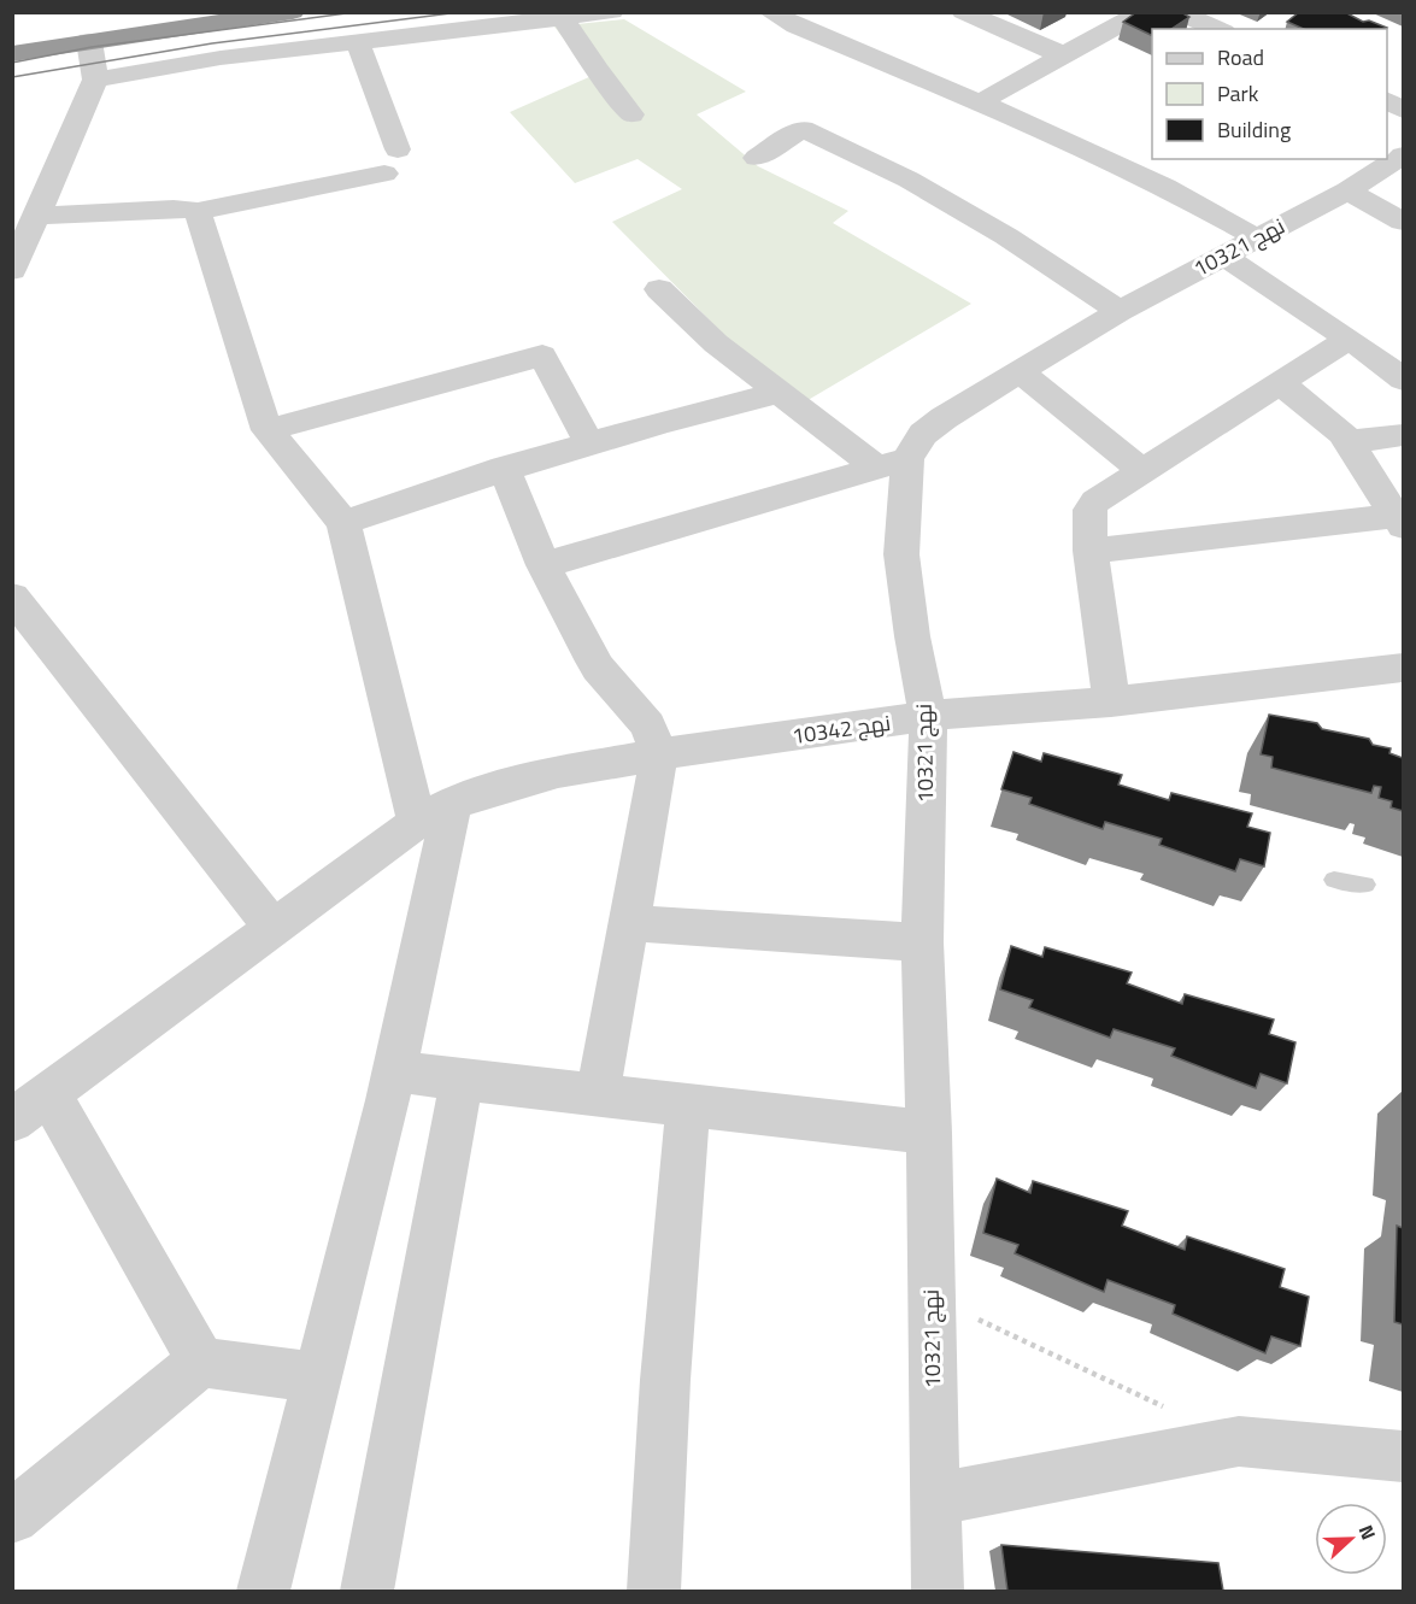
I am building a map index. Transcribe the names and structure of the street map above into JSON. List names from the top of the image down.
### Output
{
  "streets": {
    "street": ["نهج 10321", "نهج 10342"]
  },
  "crossings": [
    ["نهج 10321", "نهج 10342"]
  ],
  "legend": ["Road", "Park", "Building"],
  "north": "right"
}
